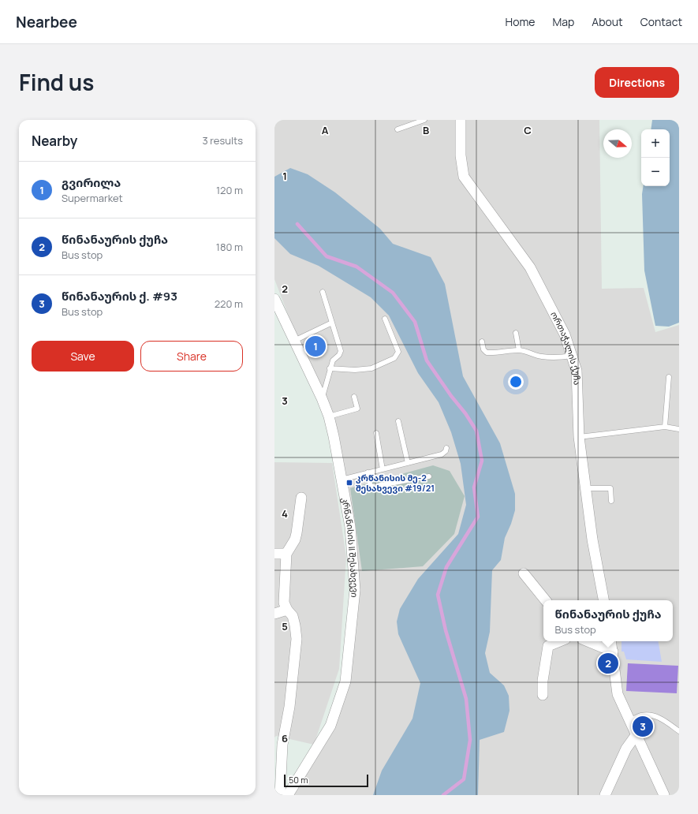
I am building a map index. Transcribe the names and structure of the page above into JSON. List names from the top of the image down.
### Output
{
  "streets": {
    "street": ["ორთაჭალის ქუჩა", "კრწანისის II შესახვევი"]
  },
  "places": {
    "transit": ["კრწანისის მე-2 შესახვევი #19/21"]
  },
  "scale_bar": "50 m",
  "north": "right",
  "page": {
    "header": "Nearbee",
    "nav": [
      "Home",
      "Map",
      "About",
      "Contact"
    ],
    "title": "Find us",
    "buttons": [
      "Directions",
      ["Save", "Share"]
    ],
    "heading": ["Nearby", "3 results"],
    "map_buttons": ["+", "−"],
    "list": [
      {
        "mark": "1",
        "name": "გვირილა",
        "note": "Supermarket",
        "value": "120 m"
      },
      {
        "mark": "2",
        "name": "წინანაურის ქუჩა",
        "note": "Bus stop",
        "value": "180 m"
      },
      {
        "mark": "3",
        "name": "წინანაურის ქ. #93",
        "note": "Bus stop",
        "value": "220 m"
      }
    ],
    "pins": ["1", "2", "3"],
    "popup": ["წინანაურის ქუჩა", "Bus stop"],
    "scale": "50 m"
  },
  "grid": {
    "columns": ["A", "B", "C"],
    "rows": [
      "1",
      "2",
      "3",
      "4",
      "5",
      "6"
    ]
  }
}
